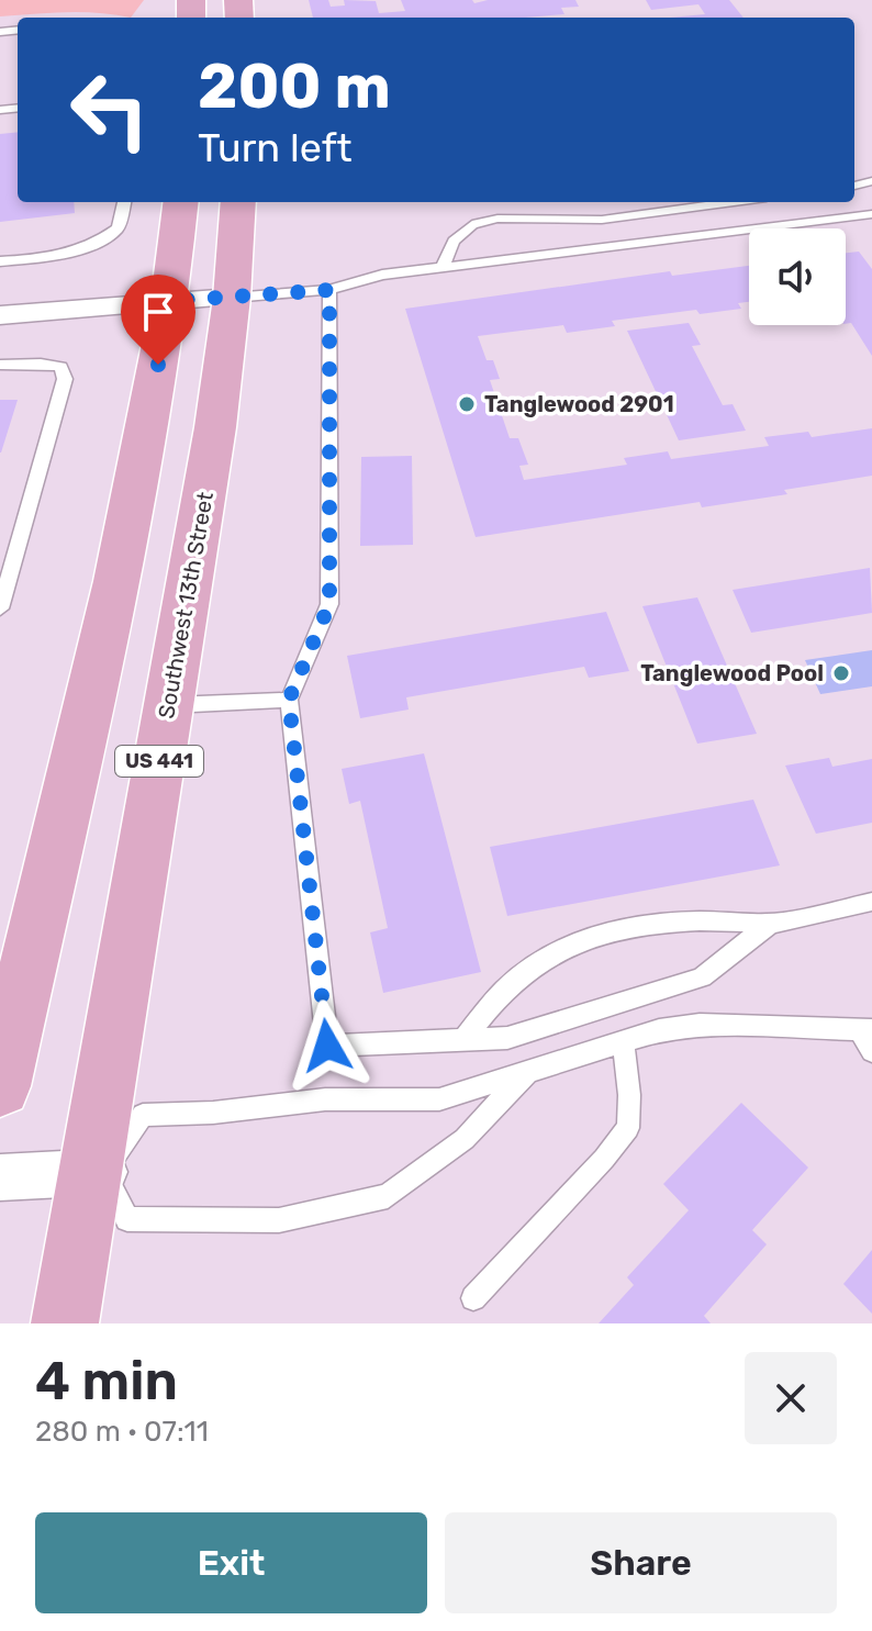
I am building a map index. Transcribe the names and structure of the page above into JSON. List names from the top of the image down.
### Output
{
  "streets": {
    "main road": ["Southwest 13th Street", "US 441"]
  },
  "places": ["Tanglewood 2901", "Tanglewood Pool"],
  "page": {
    "turn": ["200 m", "Turn left"],
    "heading": ["4 min", "280 m · 07:11"],
    "buttons": ["Exit", "Share"]
  }
}
